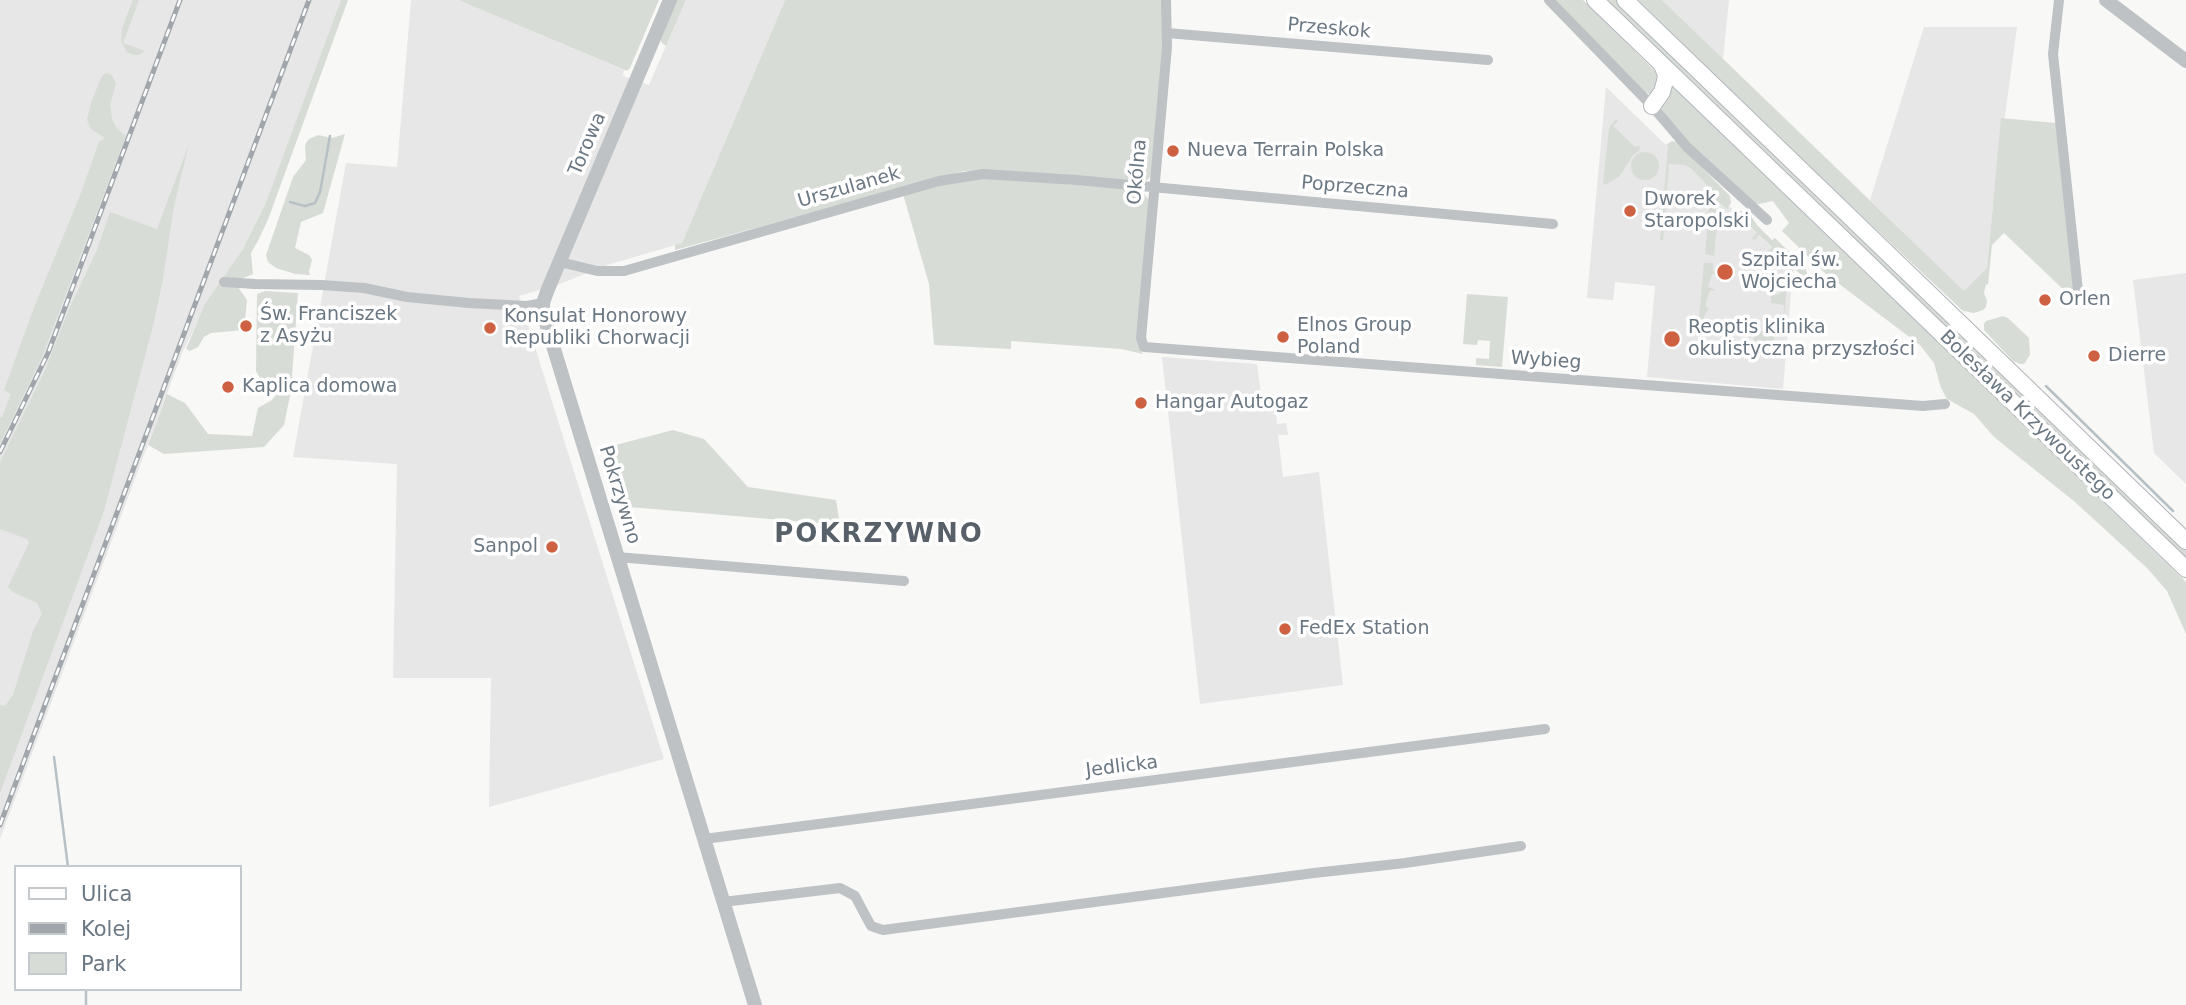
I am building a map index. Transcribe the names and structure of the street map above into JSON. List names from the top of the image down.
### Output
{
  "streets": {
    "main road": ["Bolesława Krzywoustego"],
    "street": [
      "Przeskok",
      "Torowa",
      "Okólna",
      "Urszulanek",
      "Poprzeczna",
      "Wybieg",
      "Pokrzywno",
      "Jedlicka"
    ]
  },
  "crossings": [
    ["Przeskok", "Okólna"],
    ["Torowa", "Urszulanek"],
    ["Torowa", "Pokrzywno"],
    ["Okólna", "Urszulanek"],
    ["Okólna", "Poprzeczna"],
    ["Okólna", "Wybieg"],
    ["Urszulanek", "Poprzeczna"],
    ["Pokrzywno", "Jedlicka"]
  ],
  "districts": ["POKRZYWNO"],
  "places": [
    "Nueva Terrain Polska",
    "Dworek Staropolski",
    "Szpital św. Wojciecha",
    "Orlen",
    "Św. Franciszek z Asyżu",
    "Konsulat Honorowy Republiki Chorwacji",
    "Elnos Group Poland",
    "Reoptis klinika okulistyczna przyszłości",
    "Dierre",
    "Kaplica domowa",
    "Hangar Autogaz",
    "Sanpol",
    "FedEx Station"
  ],
  "legend": ["Ulica", "Kolej", "Park"]
}
